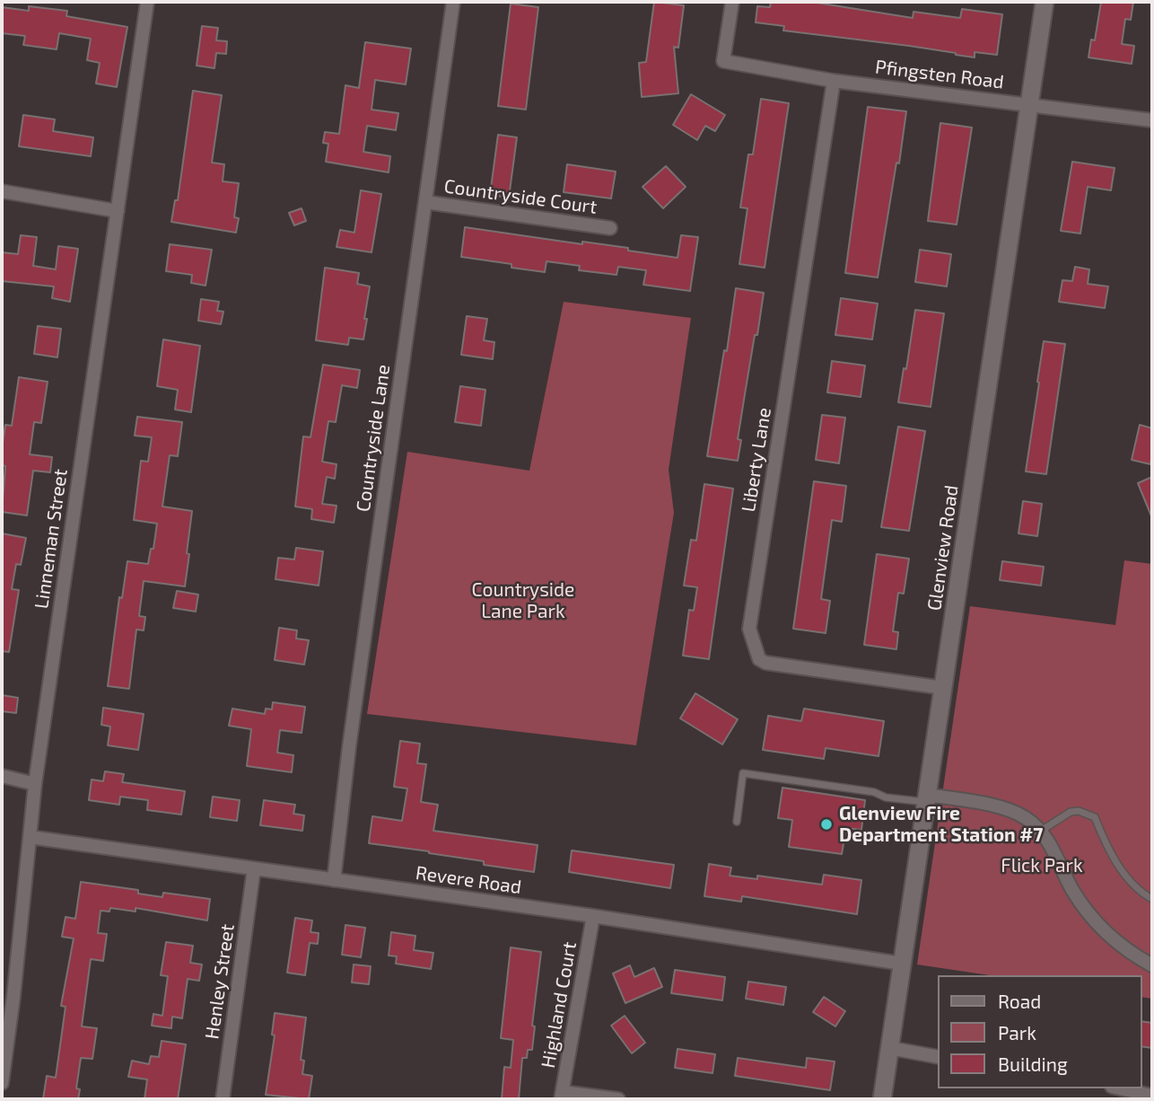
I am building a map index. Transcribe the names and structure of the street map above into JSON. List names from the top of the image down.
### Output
{
  "streets": {
    "main road": ["Glenview Road"],
    "street": [
      "Pfingsten Road",
      "Countryside Court",
      "Countryside Lane",
      "Liberty Lane",
      "Linneman Street",
      "Revere Road",
      "Henley Street",
      "Highland Court"
    ]
  },
  "crossings": [
    ["Pfingsten Road", "Liberty Lane"],
    ["Pfingsten Road", "Glenview Road"],
    ["Countryside Court", "Countryside Lane"],
    ["Countryside Lane", "Revere Road"],
    ["Liberty Lane", "Glenview Road"],
    ["Linneman Street", "Revere Road"],
    ["Glenview Road", "Revere Road"],
    ["Revere Road", "Henley Street"],
    ["Revere Road", "Highland Court"]
  ],
  "parks": ["Countryside Lane Park", "Flick Park"],
  "places": ["Glenview Fire Department Station #7"],
  "legend": ["Road", "Park", "Building"]
}
